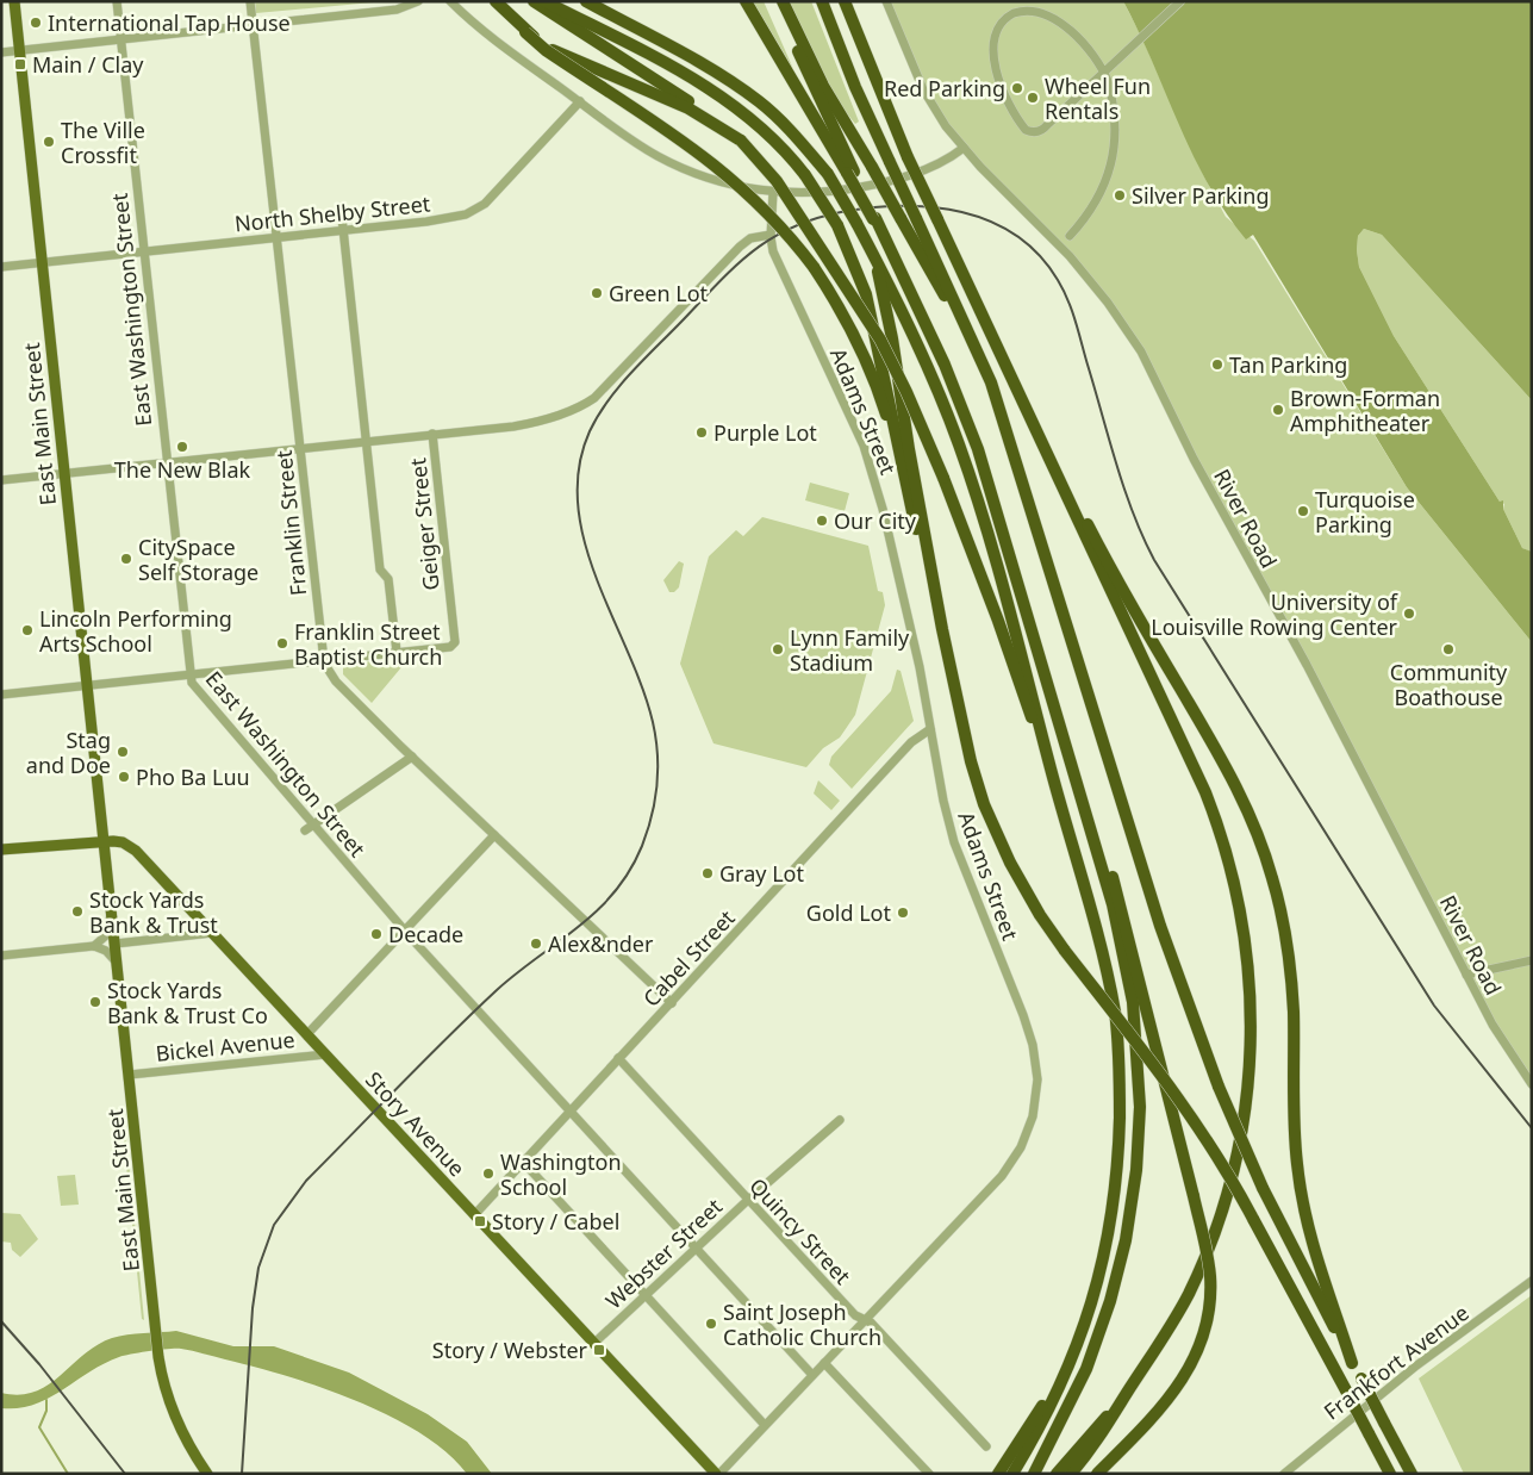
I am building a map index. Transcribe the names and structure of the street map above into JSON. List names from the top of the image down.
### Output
{
  "streets": {
    "main road": ["East Main Street", "Story Avenue"],
    "street": [
      "North Shelby Street",
      "East Washington Street",
      "Adams Street",
      "River Road",
      "Franklin Street",
      "Geiger Street",
      "Cabel Street",
      "Bickel Avenue",
      "Quincy Street",
      "Webster Street",
      "Frankfort Avenue"
    ]
  },
  "crossings": [
    ["North Shelby Street", "East Washington Street"],
    ["North Shelby Street", "East Main Street"],
    ["North Shelby Street", "Franklin Street"],
    ["East Washington Street", "Adams Street"],
    ["East Washington Street", "Cabel Street"],
    ["East Washington Street", "Webster Street"],
    ["Adams Street", "Cabel Street"],
    ["Adams Street", "Story Avenue"],
    ["Adams Street", "Quincy Street"],
    ["East Main Street", "Bickel Avenue"],
    ["East Main Street", "Story Avenue"],
    ["Franklin Street", "Cabel Street"],
    ["Cabel Street", "Story Avenue"],
    ["Cabel Street", "Quincy Street"],
    ["Bickel Avenue", "Story Avenue"],
    ["Story Avenue", "Webster Street"],
    ["Quincy Street", "Webster Street"]
  ],
  "places": {
    "other": [
      "International Tap House",
      "Red Parking",
      "Wheel Fun Rentals",
      "The Ville Crossfit",
      "Silver Parking",
      "Green Lot",
      "Tan Parking",
      "Brown-Forman Amphitheater",
      "Purple Lot",
      "The New Blak",
      "Turquoise Parking",
      "Our City",
      "CitySpace Self Storage",
      "University of Louisville Rowing Center",
      "Lincoln Performing Arts School",
      "Franklin Street Baptist Church",
      "Lynn Family Stadium",
      "Community Boathouse",
      "Stag and Doe",
      "Pho Ba Luu",
      "Gray Lot",
      "Stock Yards Bank & Trust",
      "Gold Lot",
      "Decade",
      "Alex&nder",
      "Stock Yards Bank & Trust Co",
      "Washington School",
      "Saint Joseph Catholic Church"
    ],
    "transit": ["Main / Clay", "Story / Cabel", "Story / Webster"]
  }
}
